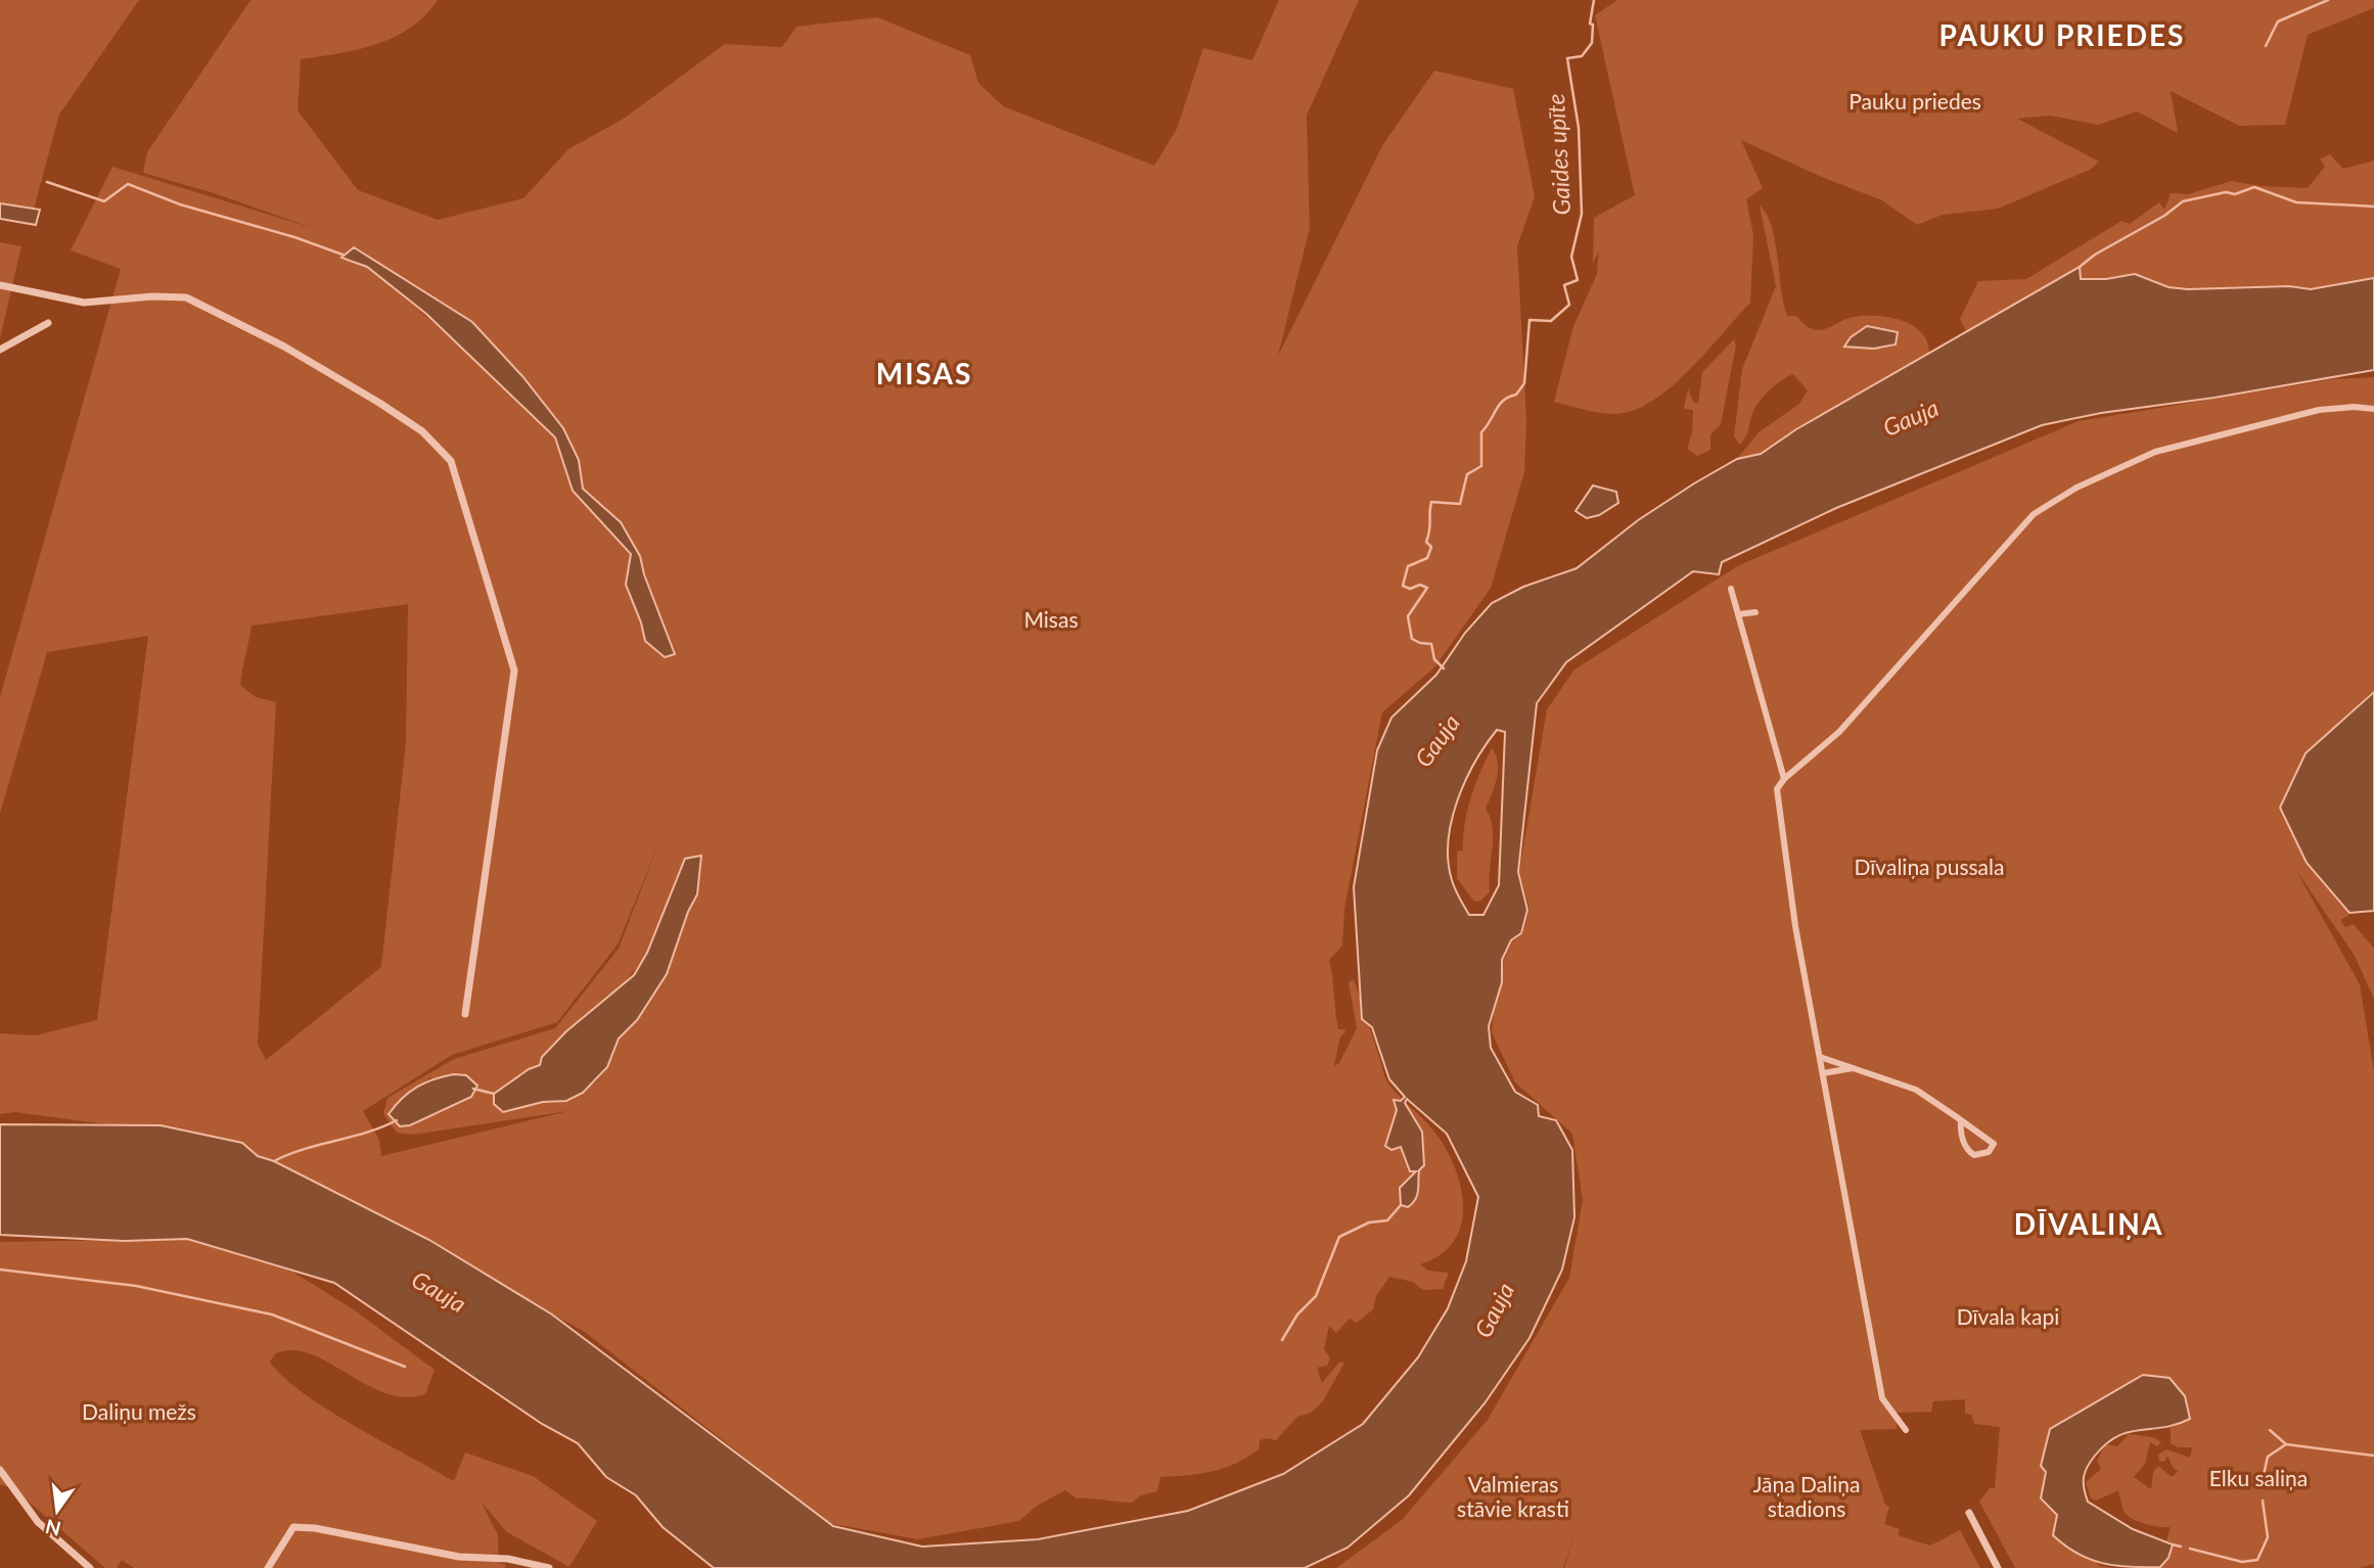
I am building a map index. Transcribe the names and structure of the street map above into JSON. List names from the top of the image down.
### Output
{
  "districts": ["PAUKU PRIEDES", "MISAS", "DĪVALIŅA"],
  "water": ["Gaides upīte", "Gauja"],
  "parks": [
    "Pauku priedes",
    "Misas",
    "Dīvaliņa pussala",
    "Dīvala kapi",
    "Daliņu mežs",
    "Elku saliņa",
    "Valmieras stāvie krasti",
    "Jāņa Daliņa stadions"
  ],
  "north": "bottom"
}
